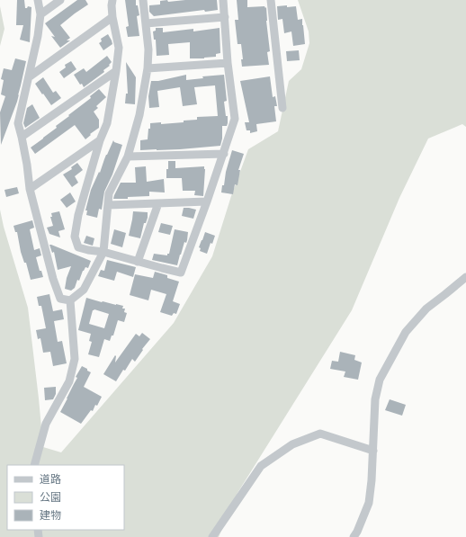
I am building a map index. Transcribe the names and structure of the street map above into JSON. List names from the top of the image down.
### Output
{
  "legend": ["道路", "公園", "建物"]
}
